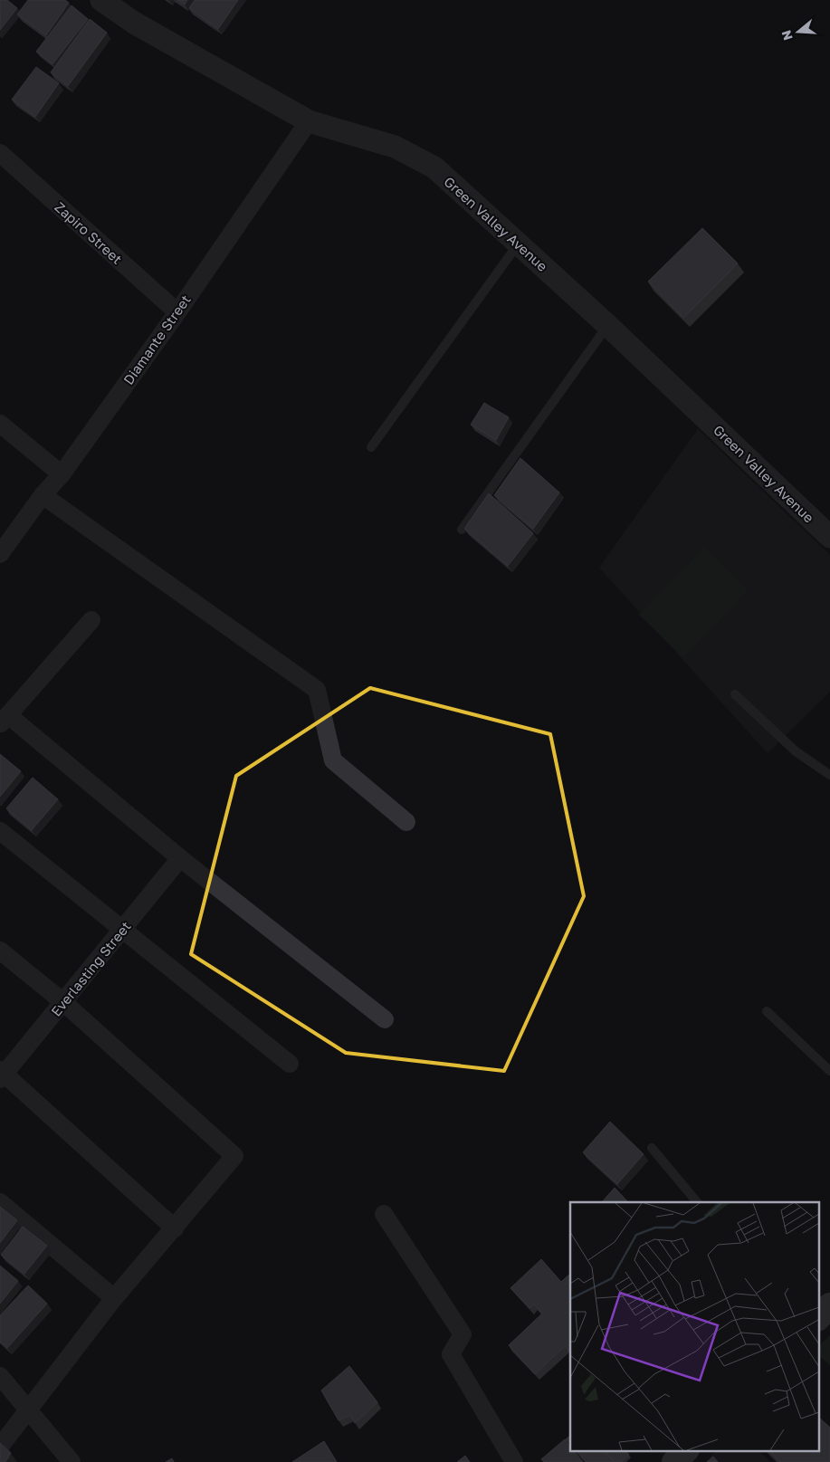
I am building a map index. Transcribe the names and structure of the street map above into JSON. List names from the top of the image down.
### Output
{
  "streets": {
    "street": [
      "Green Valley Avenue",
      "Zapiro Street",
      "Diamante Street",
      "Everlasting Street"
    ]
  },
  "crossings": [
    ["Green Valley Avenue", "Diamante Street"],
    ["Zapiro Street", "Diamante Street"]
  ],
  "north": "left"
}
